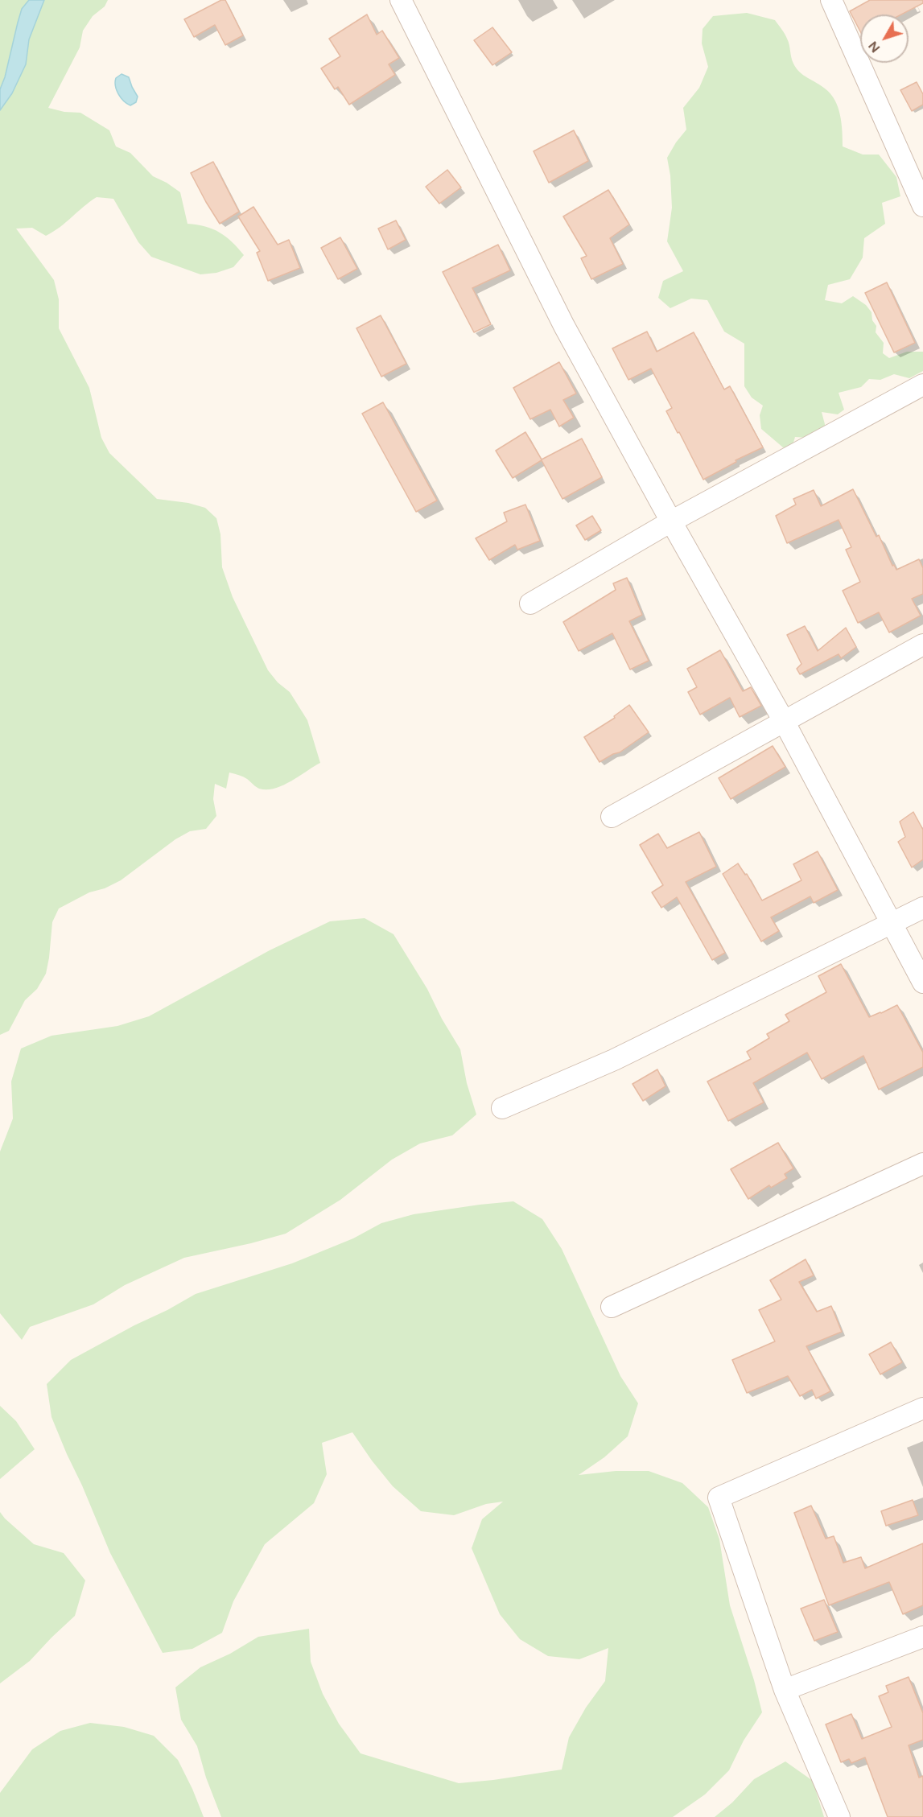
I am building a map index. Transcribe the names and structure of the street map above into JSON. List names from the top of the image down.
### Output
{
  "north": "bottom left"
}
